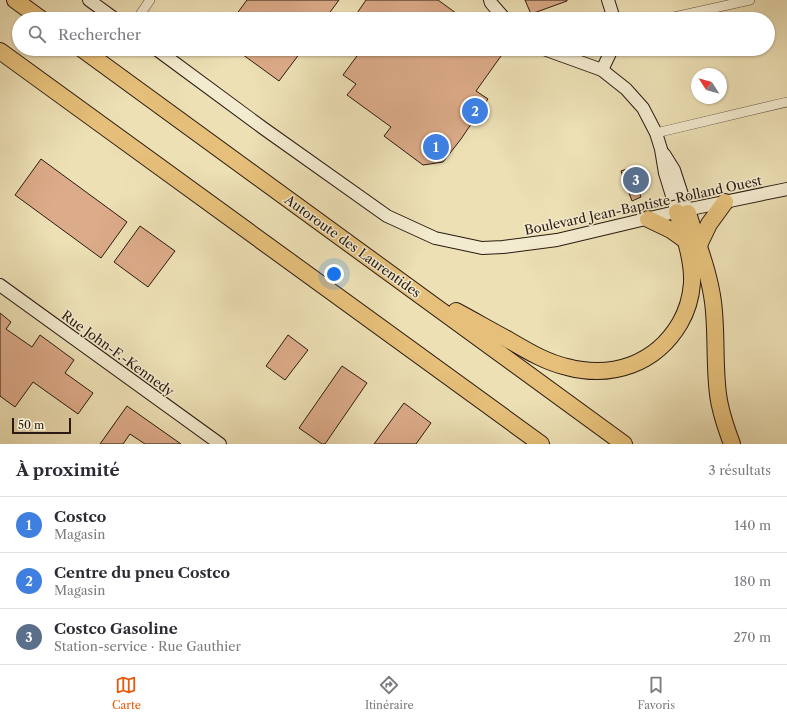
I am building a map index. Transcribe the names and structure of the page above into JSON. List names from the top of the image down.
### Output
{
  "streets": {
    "highway": ["Autoroute des Laurentides"],
    "street": ["Boulevard Jean-Baptiste-Rolland Ouest", "Rue John-F.-Kennedy"]
  },
  "scale_bar": "50 m",
  "north": "top left",
  "page": {
    "search": "Rechercher",
    "pins": ["2", "1", "3"],
    "scale": "50 m",
    "heading": ["À proximité", "3 résultats"],
    "list": [
      {
        "mark": "1",
        "name": "Costco",
        "note": "Magasin",
        "value": "140 m"
      },
      {
        "mark": "2",
        "name": "Centre du pneu Costco",
        "note": "Magasin",
        "value": "180 m"
      },
      {
        "mark": "3",
        "name": "Costco Gasoline",
        "note": "Station-service · Rue Gauthier",
        "value": "270 m"
      }
    ],
    "nav": ["Carte", "Itinéraire", "Favoris"]
  }
}
